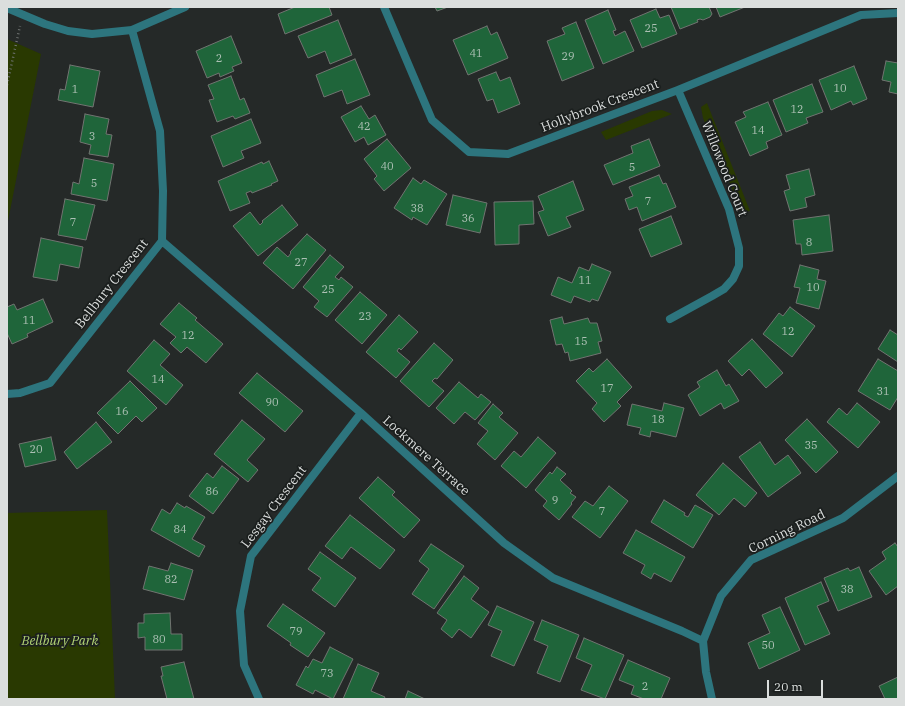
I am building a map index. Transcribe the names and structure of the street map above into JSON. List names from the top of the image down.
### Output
{
  "streets": {
    "street": [
      "Hollybrook Crescent",
      "Willowood Court",
      "Bellbury Crescent",
      "Lockmere Terrace",
      "Lesgay Crescent",
      "Corning Road"
    ]
  },
  "crossings": [
    ["Hollybrook Crescent", "Willowood Court"],
    ["Bellbury Crescent", "Lockmere Terrace"],
    ["Lockmere Terrace", "Lesgay Crescent"],
    ["Lockmere Terrace", "Corning Road"]
  ],
  "parks": ["Bellbury Park"],
  "house_numbers": [
    "25",
    "41",
    "29",
    "2",
    "10",
    "1",
    "12",
    "42",
    "14",
    "3",
    "40",
    "5",
    "5",
    "7",
    "38",
    "36",
    "7",
    "8",
    "27",
    "11",
    "10",
    "25",
    "23",
    "11",
    "12",
    "12",
    "15",
    "14",
    "17",
    "31",
    "90",
    "16",
    "18",
    "35",
    "20",
    "86",
    "9",
    "7",
    "84",
    "82",
    "38",
    "79",
    "80",
    "50",
    "73",
    "2"
  ],
  "scale_bar": "20 m"
}
